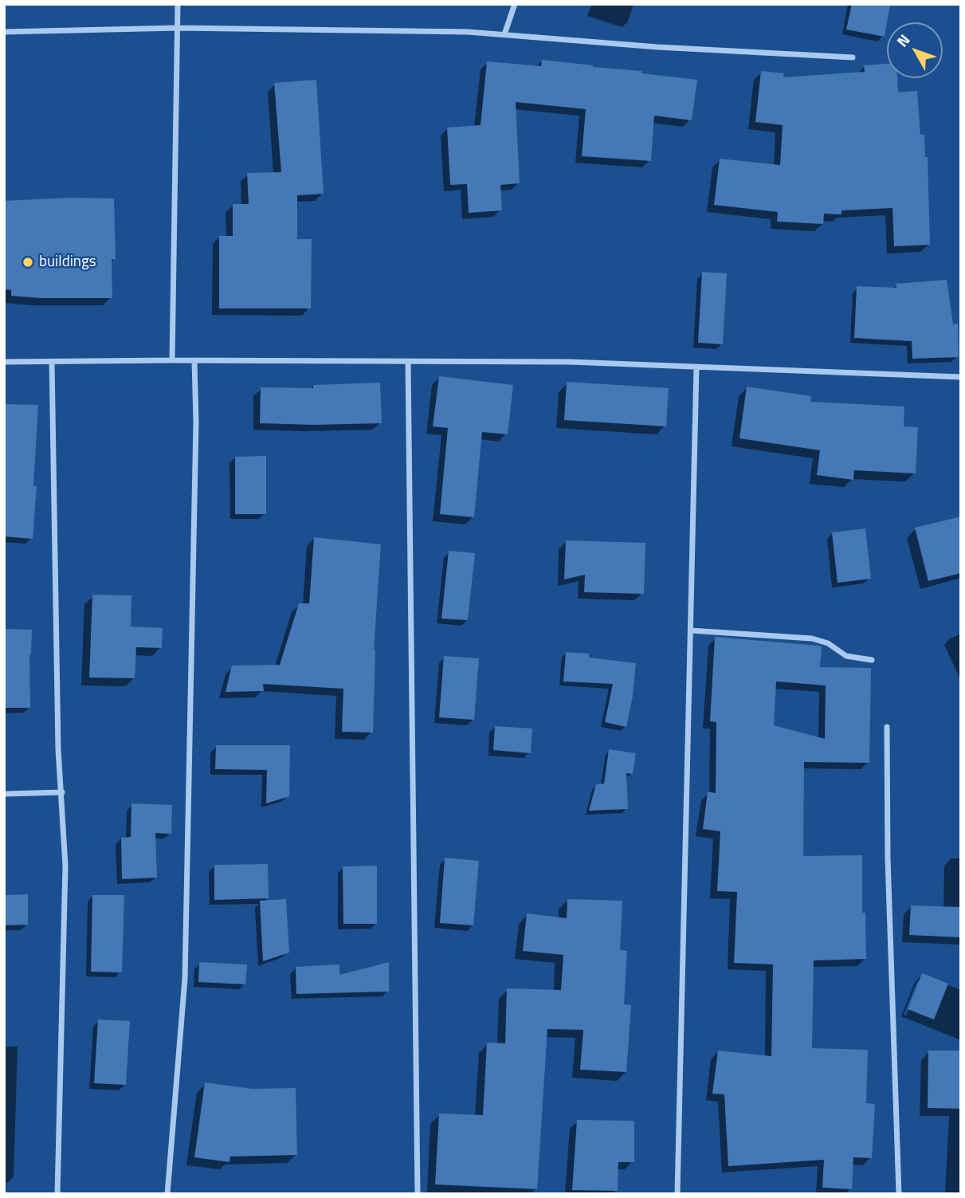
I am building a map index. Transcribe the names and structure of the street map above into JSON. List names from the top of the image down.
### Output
{
  "places": ["buildings"],
  "north": "top left"
}
